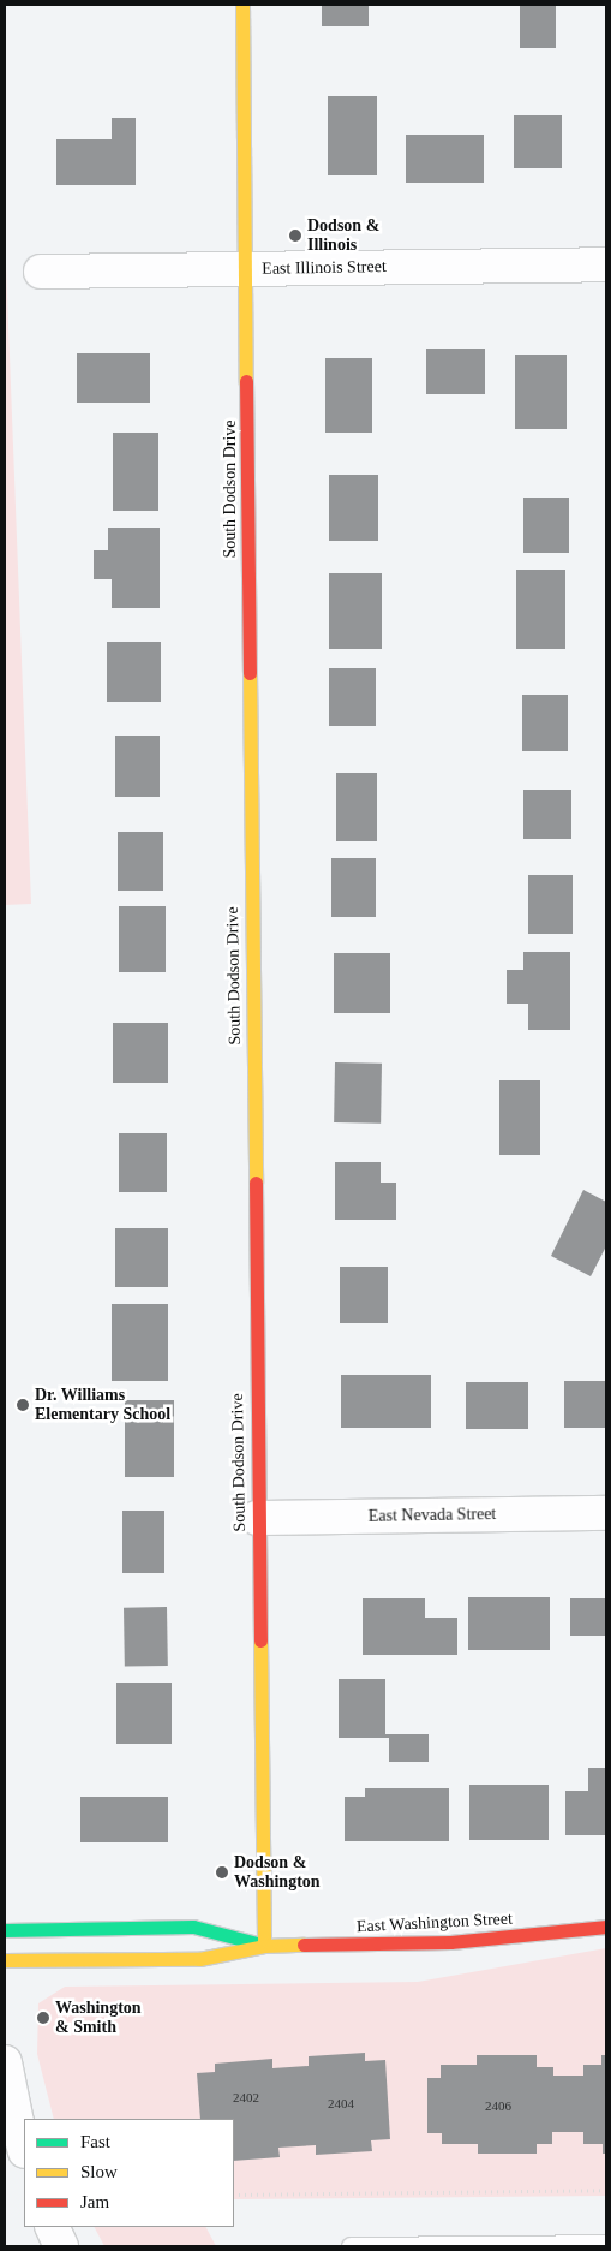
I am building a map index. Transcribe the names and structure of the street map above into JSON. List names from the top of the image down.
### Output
{
  "streets": {
    "street": [
      "East Illinois Street",
      "South Dodson Drive",
      "East Nevada Street",
      "East Washington Street"
    ]
  },
  "crossings": [
    ["East Illinois Street", "South Dodson Drive"],
    ["South Dodson Drive", "East Nevada Street"],
    ["South Dodson Drive", "East Washington Street"]
  ],
  "places": [
    "Dodson & Illinois",
    "Dr. Williams Elementary School",
    "Dodson & Washington",
    "Washington & Smith"
  ],
  "house_numbers": ["2402", "2404", "2406"],
  "legend": ["Fast", "Slow", "Jam"]
}
